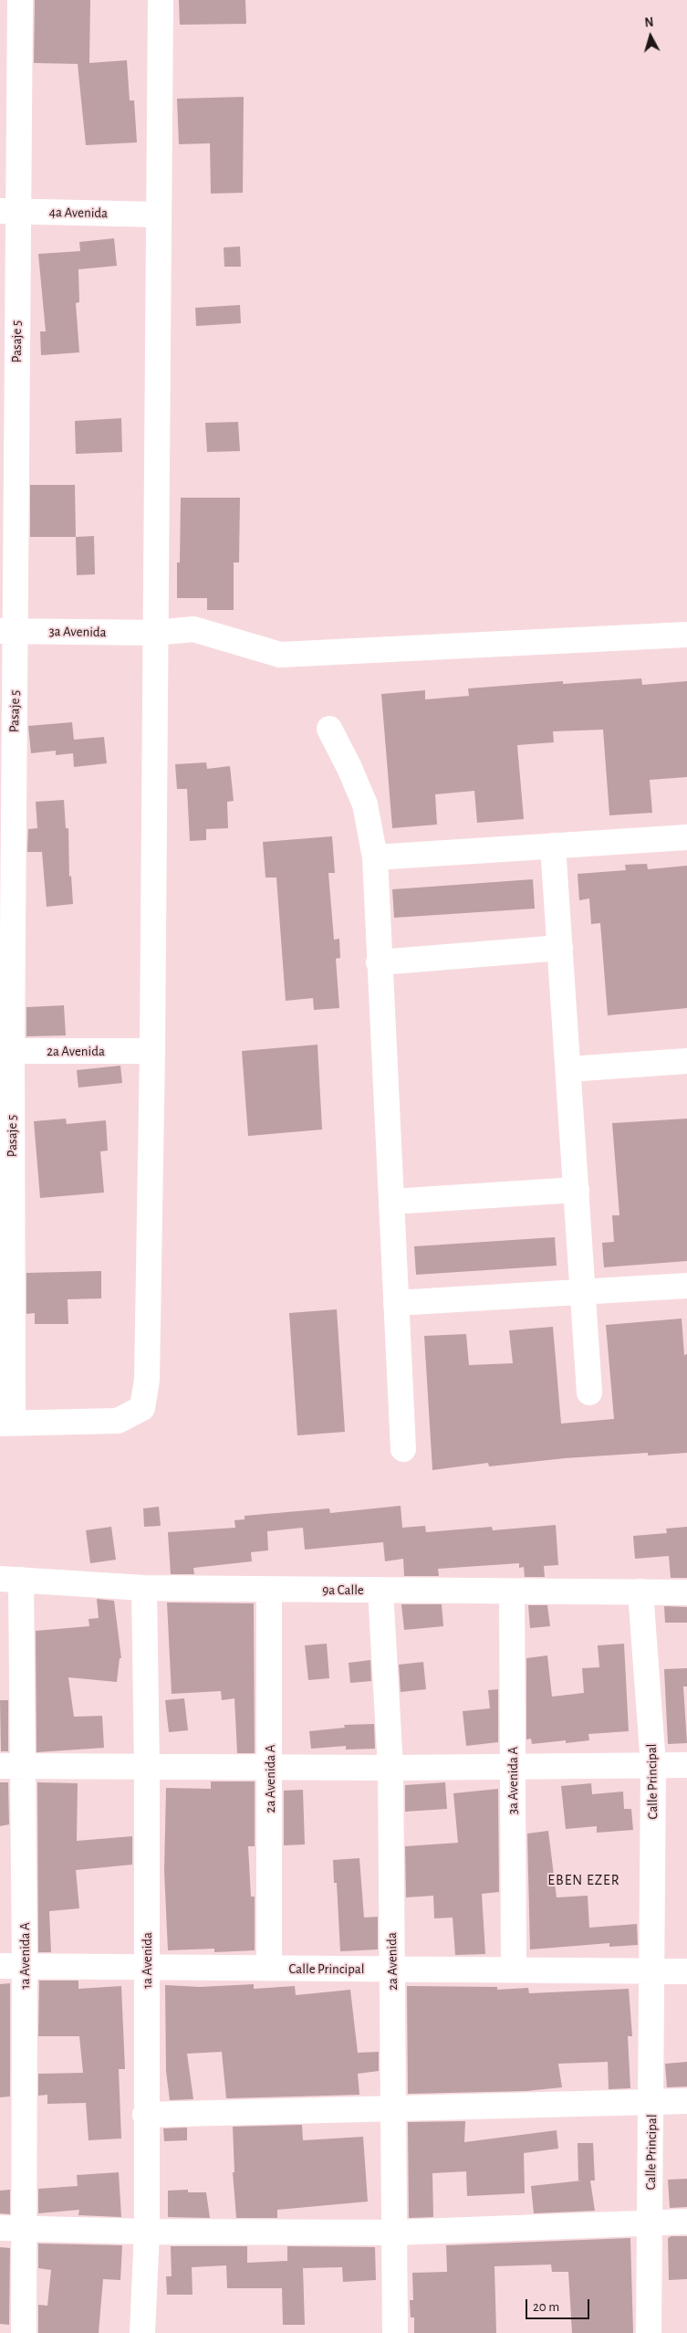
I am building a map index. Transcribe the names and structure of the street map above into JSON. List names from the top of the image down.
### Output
{
  "streets": {
    "street": [
      "4a Avenida",
      "Pasaje 5",
      "3a Avenida",
      "2a Avenida",
      "9a Calle",
      "2a Avenida A",
      "3a Avenida A",
      "Calle Principal",
      "1a Avenida A",
      "1a Avenida"
    ]
  },
  "crossings": [
    ["4a Avenida", "Pasaje 5"],
    ["Pasaje 5", "3a Avenida"],
    ["Pasaje 5", "2a Avenida"],
    ["2a Avenida", "9a Calle"],
    ["2a Avenida", "Calle Principal"],
    ["9a Calle", "2a Avenida A"],
    ["9a Calle", "3a Avenida A"],
    ["9a Calle", "Calle Principal"],
    ["9a Calle", "1a Avenida A"],
    ["9a Calle", "1a Avenida"],
    ["2a Avenida A", "Calle Principal"],
    ["3a Avenida A", "Calle Principal"],
    ["Calle Principal", "1a Avenida A"],
    ["Calle Principal", "1a Avenida"]
  ],
  "districts": ["EBEN EZER"],
  "scale_bar": "20 m",
  "north": "top"
}
